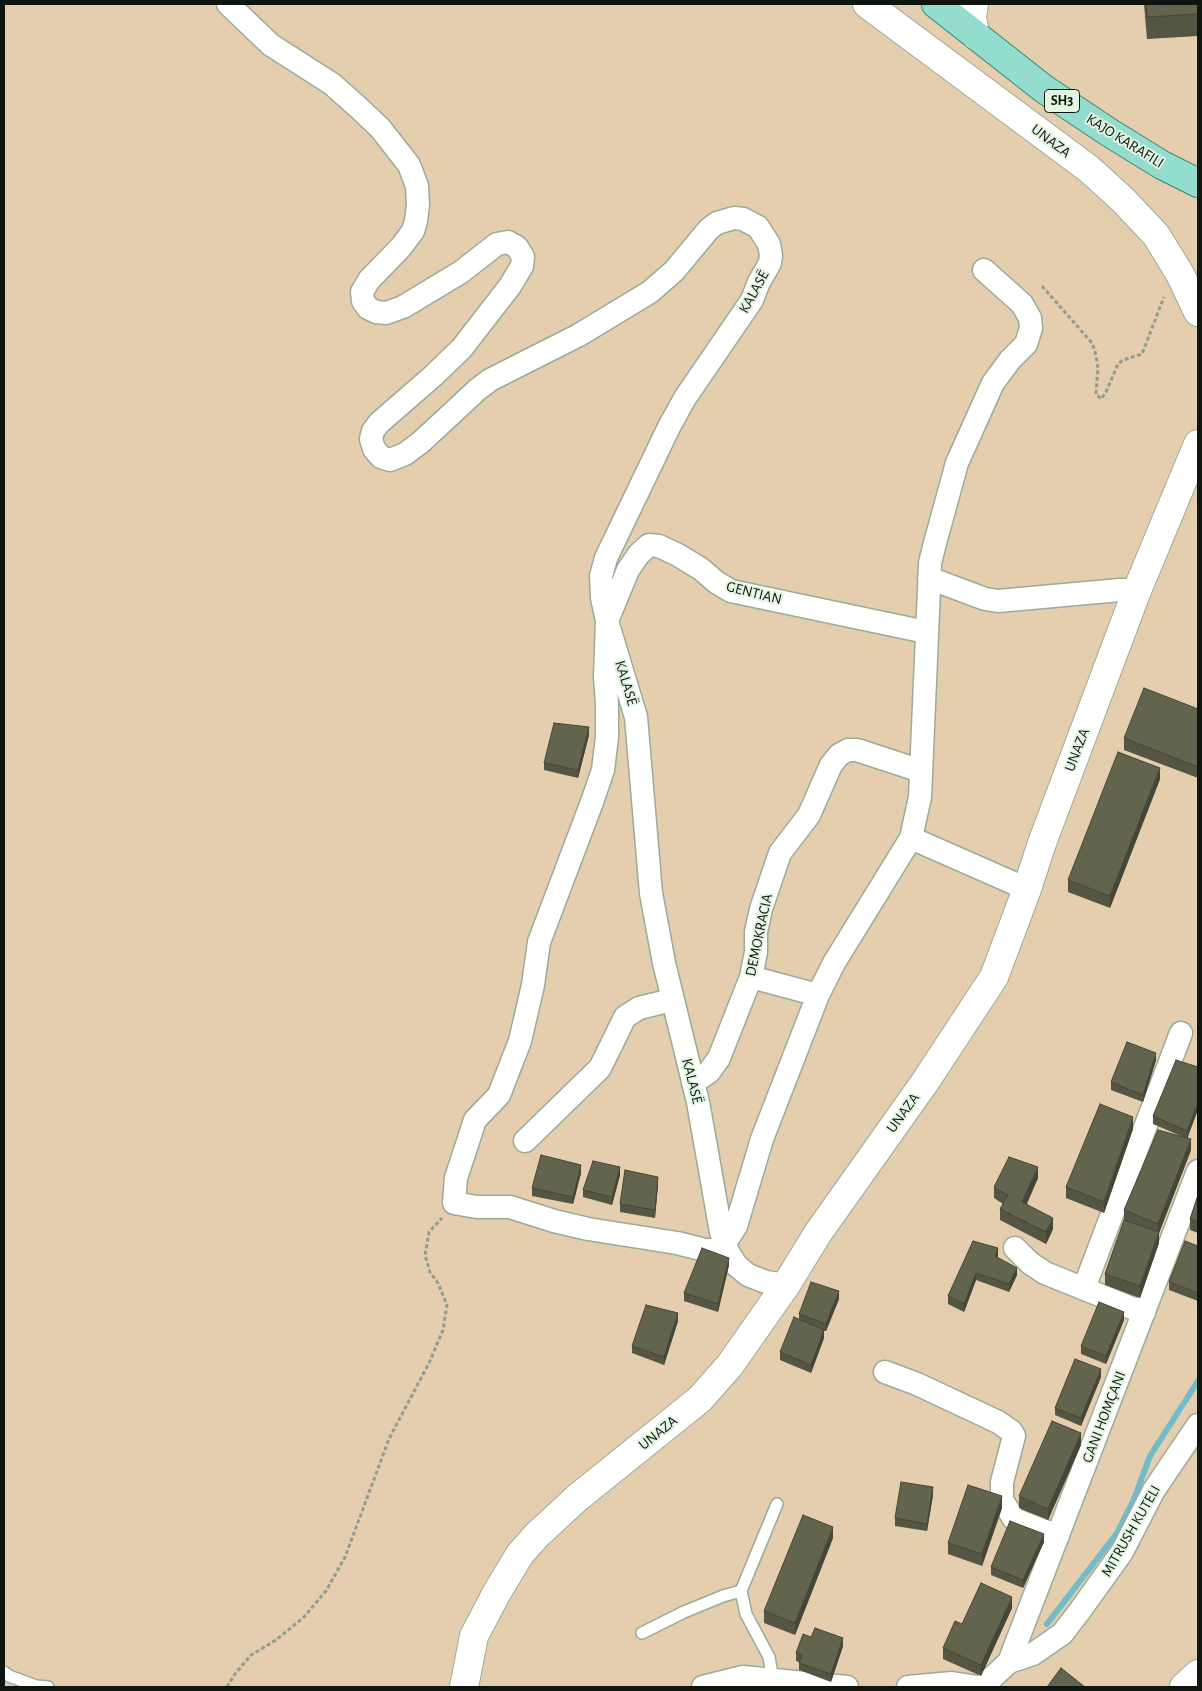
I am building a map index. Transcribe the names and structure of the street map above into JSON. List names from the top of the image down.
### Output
{
  "streets": {
    "main road": ["SH3", "UNAZA", "KAJO KARAFILI"],
    "street": [
      "KALASË",
      "GENTIAN",
      "DEMOKRACIA",
      "GANI HOMÇANI",
      "MITRUSH KUTELI"
    ]
  },
  "crossings": [
    ["UNAZA", "KALASË"],
    ["KALASË", "GENTIAN"],
    ["KALASË", "DEMOKRACIA"],
    ["GANI HOMÇANI", "MITRUSH KUTELI"]
  ]
}
